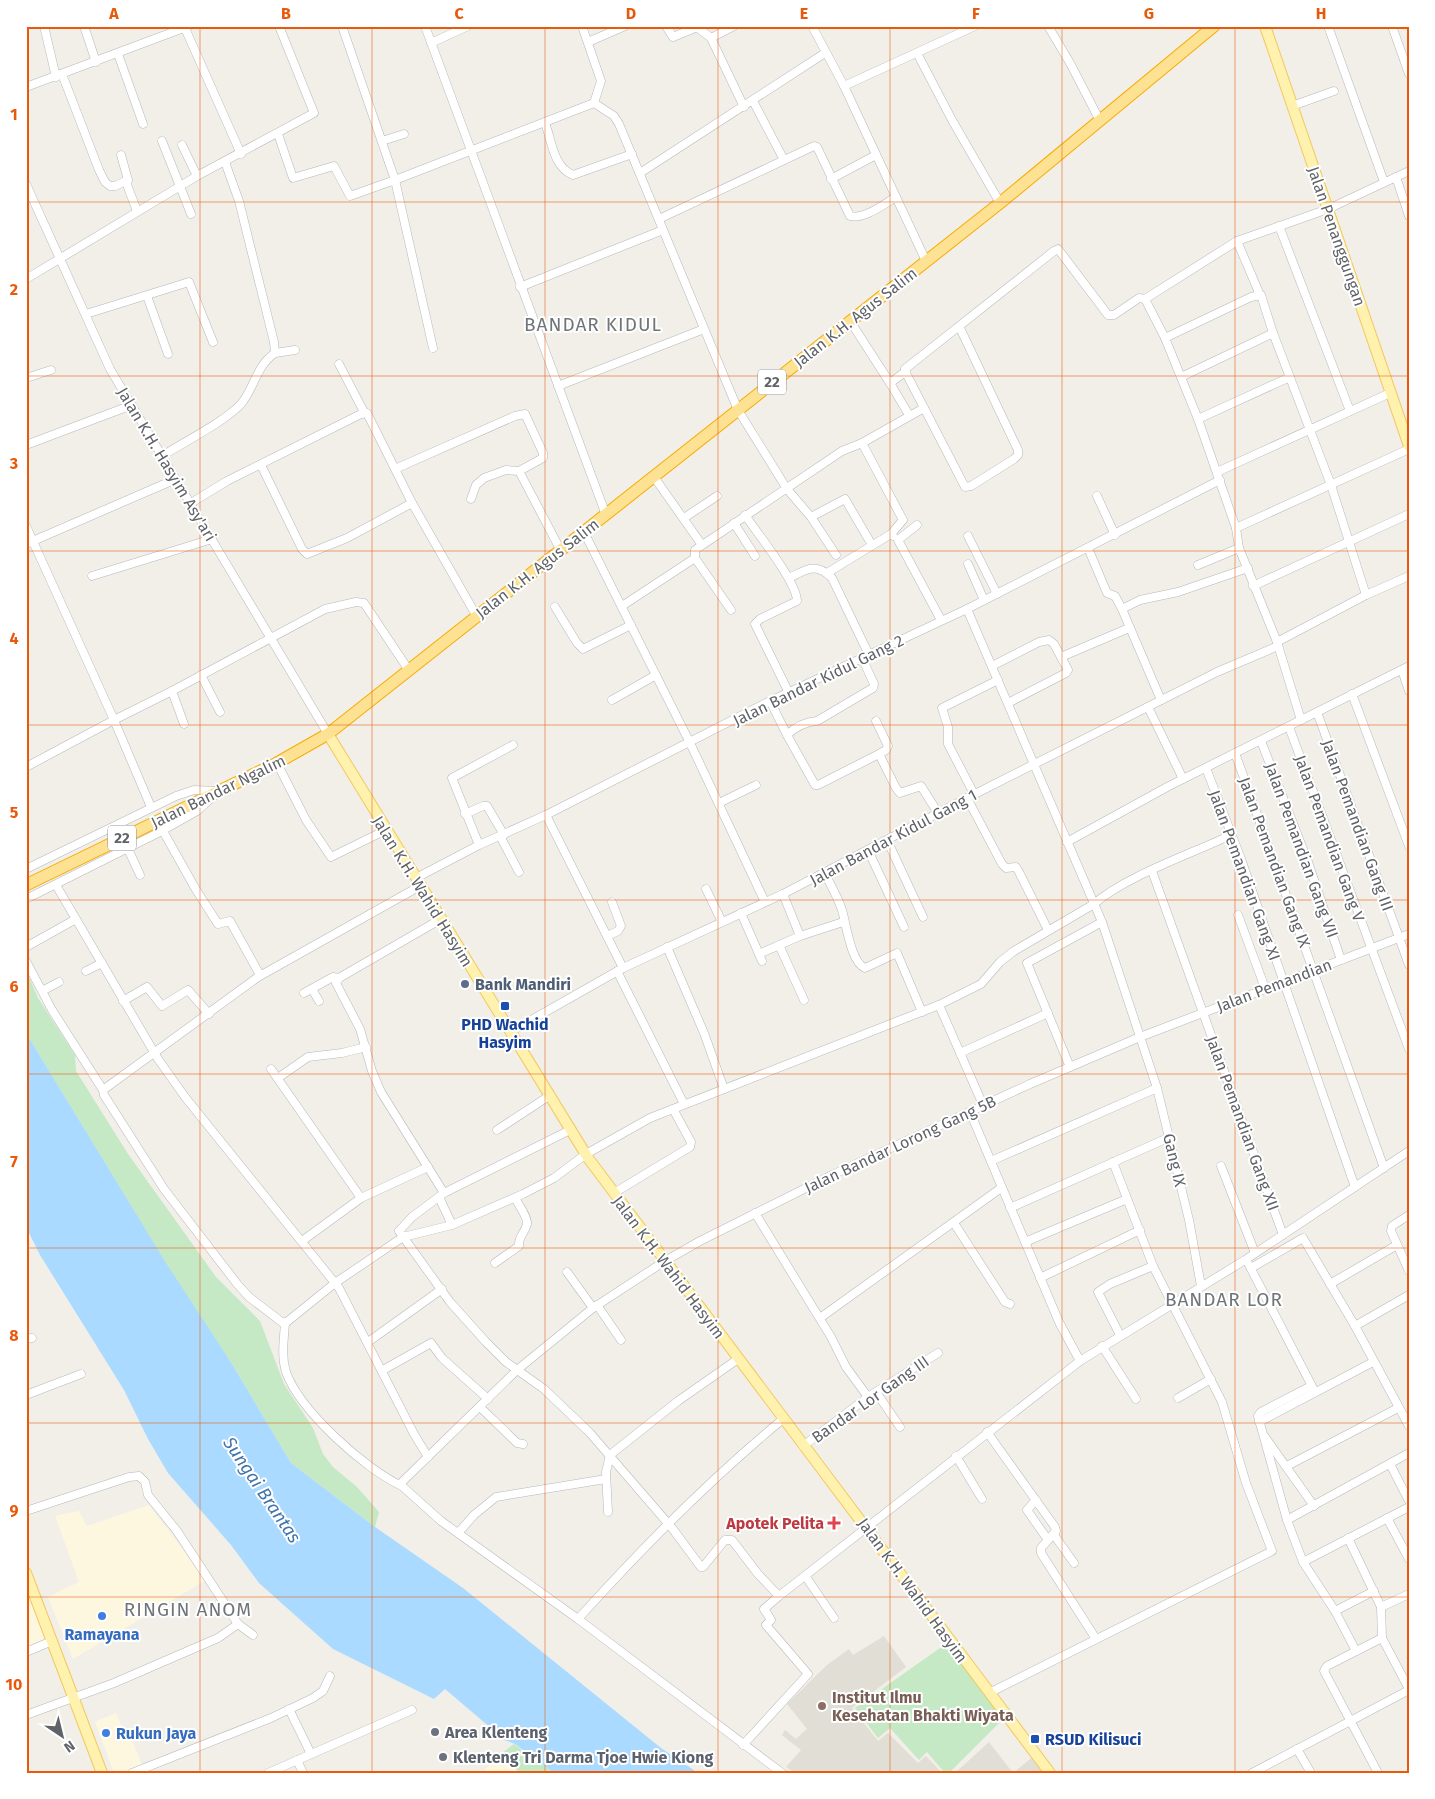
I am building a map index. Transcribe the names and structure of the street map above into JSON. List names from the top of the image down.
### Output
{
  "streets": {
    "highway": ["Jalan K.H. Agus Salim", "22", "Jalan Bandar Ngalim"],
    "main road": ["Jalan Penanggungan", "Jalan K.H. Wahid Hasyim"],
    "street": [
      "Jalan K.H. Hasyim Asy'ari",
      "Jalan Bandar Kidul Gang 2",
      "Jalan Pemandian Gang III",
      "Jalan Bandar Kidul Gang 1",
      "Jalan Pemandian Gang V",
      "Jalan Pemandian Gang VII",
      "Jalan Pemandian Gang IX",
      "Jalan Pemandian Gang XI",
      "Jalan Pemandian",
      "Jalan Pemandian Gang XII",
      "Jalan Bandar Lorong Gang 5B",
      "Gang IX",
      "Bandar Lor Gang III"
    ]
  },
  "crossings": [
    ["Jalan K.H. Agus Salim", "Jalan K.H. Hasyim Asy'ari"],
    ["Jalan K.H. Agus Salim", "Jalan Bandar Ngalim"],
    ["Jalan K.H. Agus Salim", "Jalan K.H. Wahid Hasyim"],
    ["Jalan K.H. Hasyim Asy'ari", "Jalan Bandar Ngalim"],
    ["Jalan K.H. Hasyim Asy'ari", "Jalan K.H. Wahid Hasyim"],
    ["Jalan Bandar Kidul Gang 2", "Jalan K.H. Wahid Hasyim"],
    ["Jalan Bandar Kidul Gang 2", "Gang IX"],
    ["Jalan Bandar Ngalim", "Jalan K.H. Wahid Hasyim"],
    ["Jalan Pemandian Gang III", "Jalan Pemandian"],
    ["Jalan Bandar Kidul Gang 1", "Jalan K.H. Wahid Hasyim"],
    ["Jalan Bandar Kidul Gang 1", "Gang IX"],
    ["Jalan Pemandian Gang V", "Jalan Pemandian"],
    ["Jalan Pemandian Gang VII", "Jalan Pemandian"],
    ["Jalan Pemandian Gang IX", "Jalan Pemandian"],
    ["Jalan Pemandian Gang XI", "Jalan Pemandian"],
    ["Jalan K.H. Wahid Hasyim", "Jalan Bandar Lorong Gang 5B"],
    ["Jalan K.H. Wahid Hasyim", "Bandar Lor Gang III"],
    ["Jalan Pemandian", "Jalan Pemandian Gang XII"],
    ["Jalan Pemandian", "Jalan Bandar Lorong Gang 5B"],
    ["Jalan Pemandian", "Gang IX"],
    ["Jalan Bandar Lorong Gang 5B", "Gang IX"]
  ],
  "districts": ["BANDAR KIDUL", "BANDAR LOR", "RINGIN ANOM"],
  "water": ["Sungai Brantas"],
  "places": {
    "other": [
      "Bank Mandiri",
      "Ramayana",
      "Institut Ilmu Kesehatan Bhakti Wiyata",
      "Area Klenteng",
      "Rukun Jaya",
      "Klenteng Tri Darma Tjoe Hwie Kiong"
    ],
    "transit": ["PHD Wachid Hasyim", "RSUD Kilisuci"],
    "health": ["Apotek Pelita"]
  },
  "north": "bottom right",
  "grid": {
    "columns": [
      "A",
      "B",
      "C",
      "D",
      "E",
      "F",
      "G",
      "H"
    ],
    "rows": [
      "1",
      "2",
      "3",
      "4",
      "5",
      "6",
      "7",
      "8",
      "9",
      "10"
    ]
  }
}
